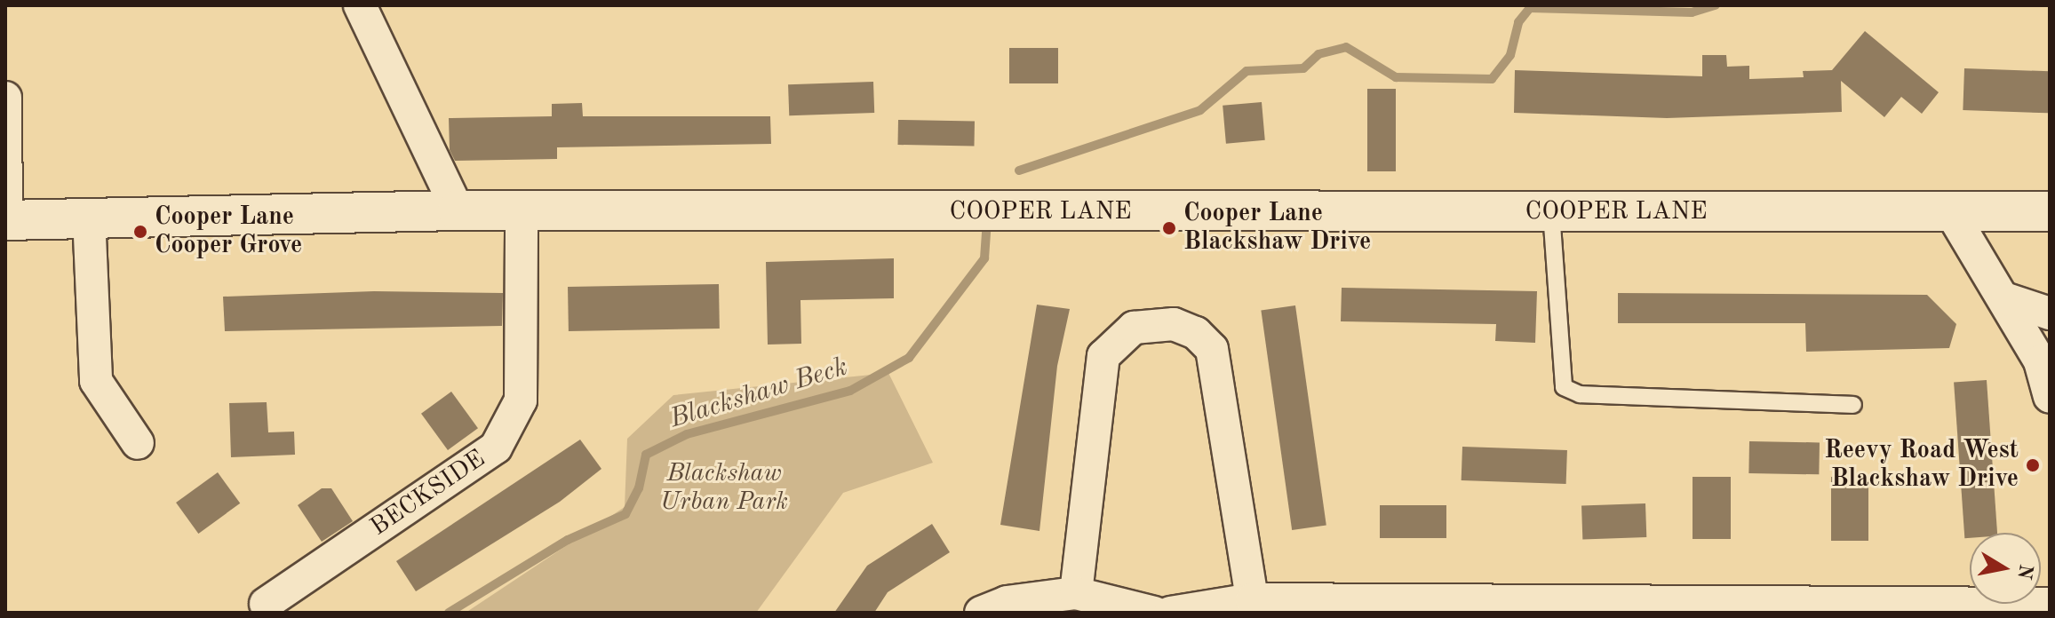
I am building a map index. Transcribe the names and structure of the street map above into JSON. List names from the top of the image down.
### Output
{
  "streets": {
    "main road": ["COOPER LANE"],
    "street": ["BECKSIDE"]
  },
  "crossings": [
    ["COOPER LANE", "BECKSIDE"]
  ],
  "water": ["Blackshaw Beck"],
  "parks": ["Blackshaw Urban Park"],
  "places": ["Cooper Lane Blackshaw Drive", "Cooper Lane Cooper Grove", "Reevy Road West Blackshaw Drive"],
  "north": "right"
}
